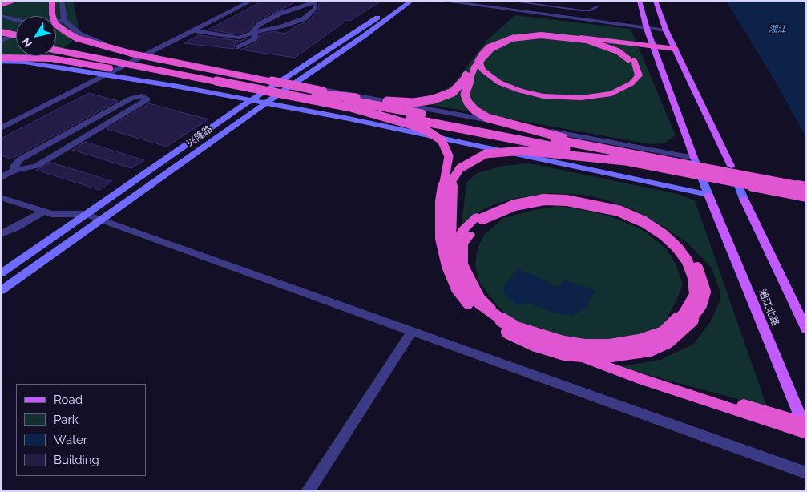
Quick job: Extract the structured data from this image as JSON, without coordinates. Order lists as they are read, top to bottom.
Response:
{
  "streets": {
    "main road": ["兴隆路", "湘江北路"]
  },
  "water": ["湘江"],
  "legend": [
    "Road",
    "Park",
    "Water",
    "Building"
  ],
  "north": "bottom left"
}
